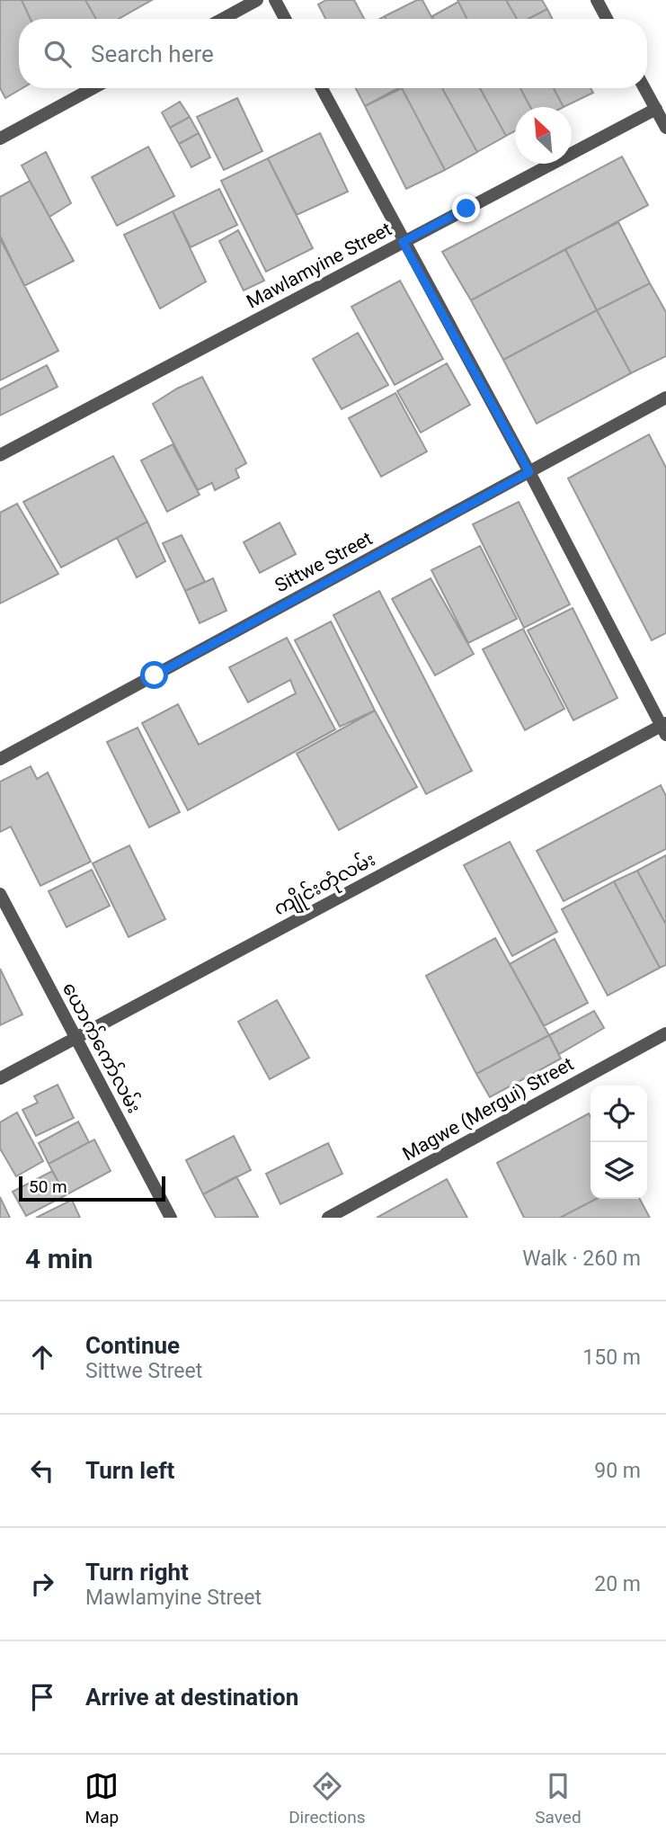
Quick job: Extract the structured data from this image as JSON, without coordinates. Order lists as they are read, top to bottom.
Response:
{
  "streets": {
    "street": [
      "Mawlamyine Street",
      "Sittwe Street",
      "ကျိုင်းတုံလမ်း",
      "ယောက်ကော်လမ်း",
      "Magwe (Mergui) Street"
    ]
  },
  "crossings": [
    ["ကျိုင်းတုံလမ်း", "ယောက်ကော်လမ်း"]
  ],
  "scale_bar": "50 m",
  "north": "top left",
  "page": {
    "search": "Search here",
    "scale": "50 m",
    "heading": ["4 min", "Walk · 260 m"],
    "list": [
      ["Continue", "Sittwe Street", "150 m"],
      ["Turn left", "90 m"],
      ["Turn right", "Mawlamyine Street", "20 m"],
      "Arrive at destination"
    ],
    "nav": ["Map", "Directions", "Saved"]
  }
}
